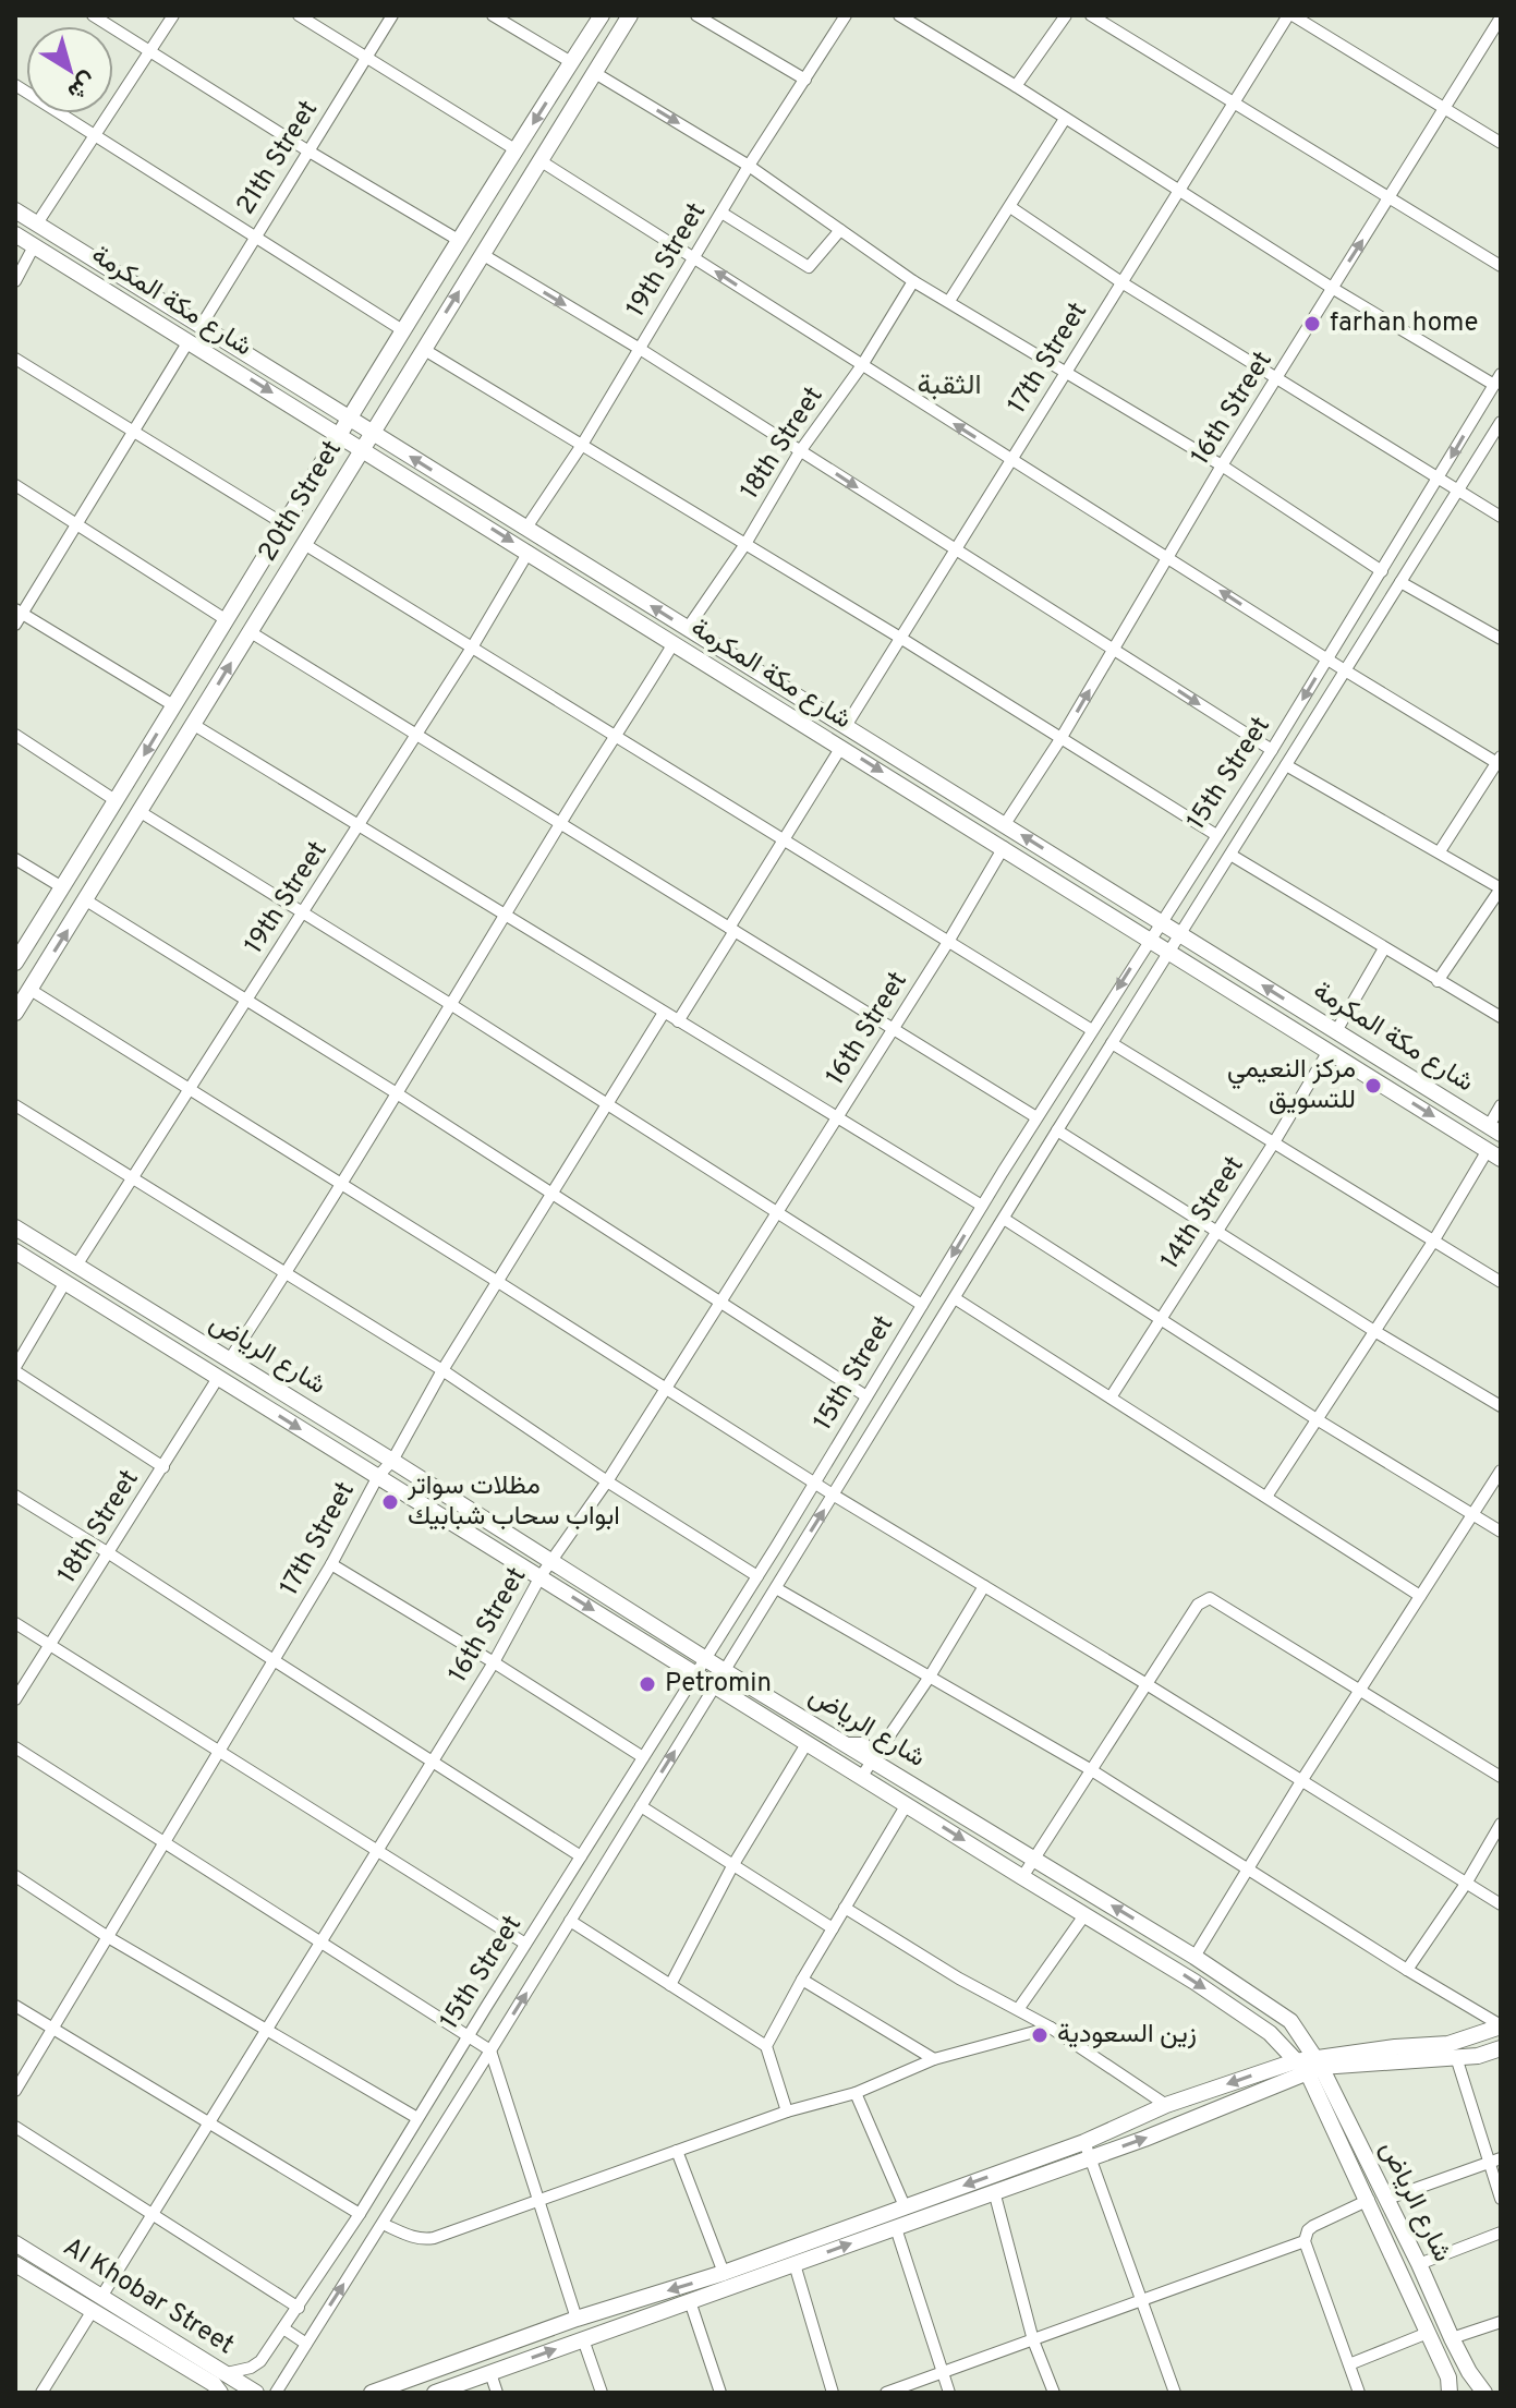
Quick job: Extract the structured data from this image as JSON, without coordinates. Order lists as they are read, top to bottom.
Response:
{
  "streets": {
    "main road": [
      "شارع مكة المكرمة",
      "20th Street",
      "شارع الرياض",
      "Al Khobar Street"
    ],
    "street": [
      "21th Street",
      "19th Street",
      "17th Street",
      "16th Street",
      "18th Street",
      "15th Street",
      "14th Street"
    ]
  },
  "crossings": [
    ["21th Street", "شارع مكة المكرمة"],
    ["19th Street", "شارع مكة المكرمة"],
    ["19th Street", "شارع الرياض"],
    ["شارع مكة المكرمة", "17th Street"],
    ["شارع مكة المكرمة", "16th Street"],
    ["شارع مكة المكرمة", "18th Street"],
    ["شارع مكة المكرمة", "20th Street"],
    ["شارع مكة المكرمة", "15th Street"],
    ["شارع مكة المكرمة", "14th Street"],
    ["17th Street", "شارع الرياض"],
    ["16th Street", "شارع الرياض"],
    ["16th Street", "Al Khobar Street"],
    ["18th Street", "شارع الرياض"],
    ["15th Street", "شارع الرياض"],
    ["15th Street", "Al Khobar Street"]
  ],
  "districts": ["الثقبة"],
  "places": [
    "farhan home",
    "مركز النعيمي للتسويق",
    "مظلات سواتر ابواب سحاب شبابيك",
    "Petromin",
    "زين السعودية"
  ],
  "north": "bottom right"
}
